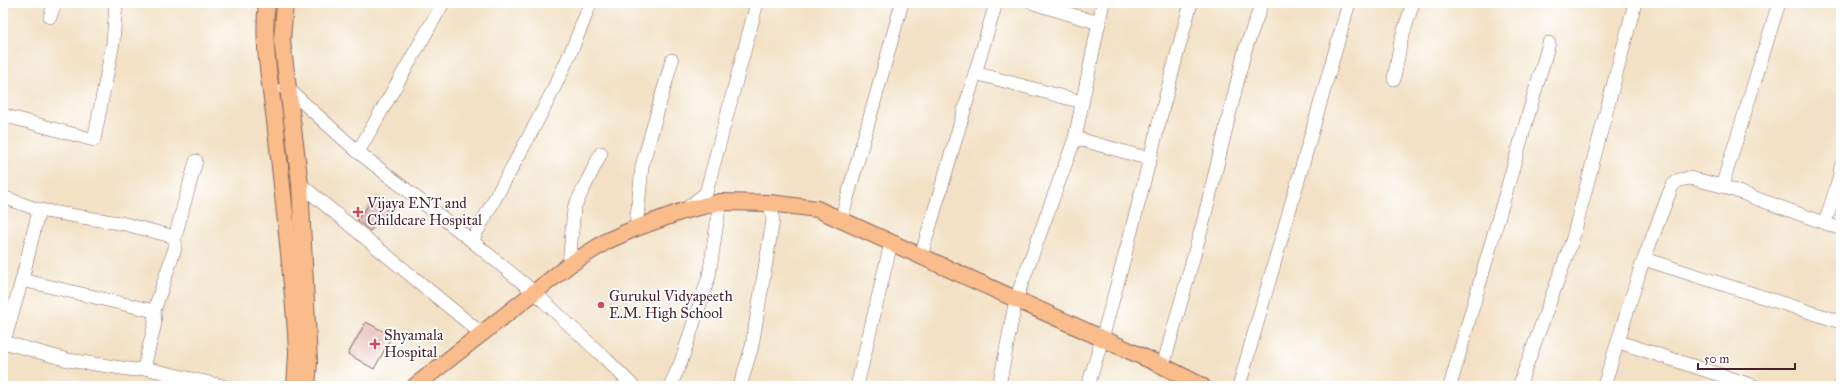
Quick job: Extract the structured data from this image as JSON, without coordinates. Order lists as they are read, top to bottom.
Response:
{
  "places": {
    "health": ["Vijaya ENT and Childcare Hospital", "Shyamala Hospital"],
    "other": ["Gurukul Vidyapeeth E.M. High School"]
  },
  "scale_bar": "50 m"
}
